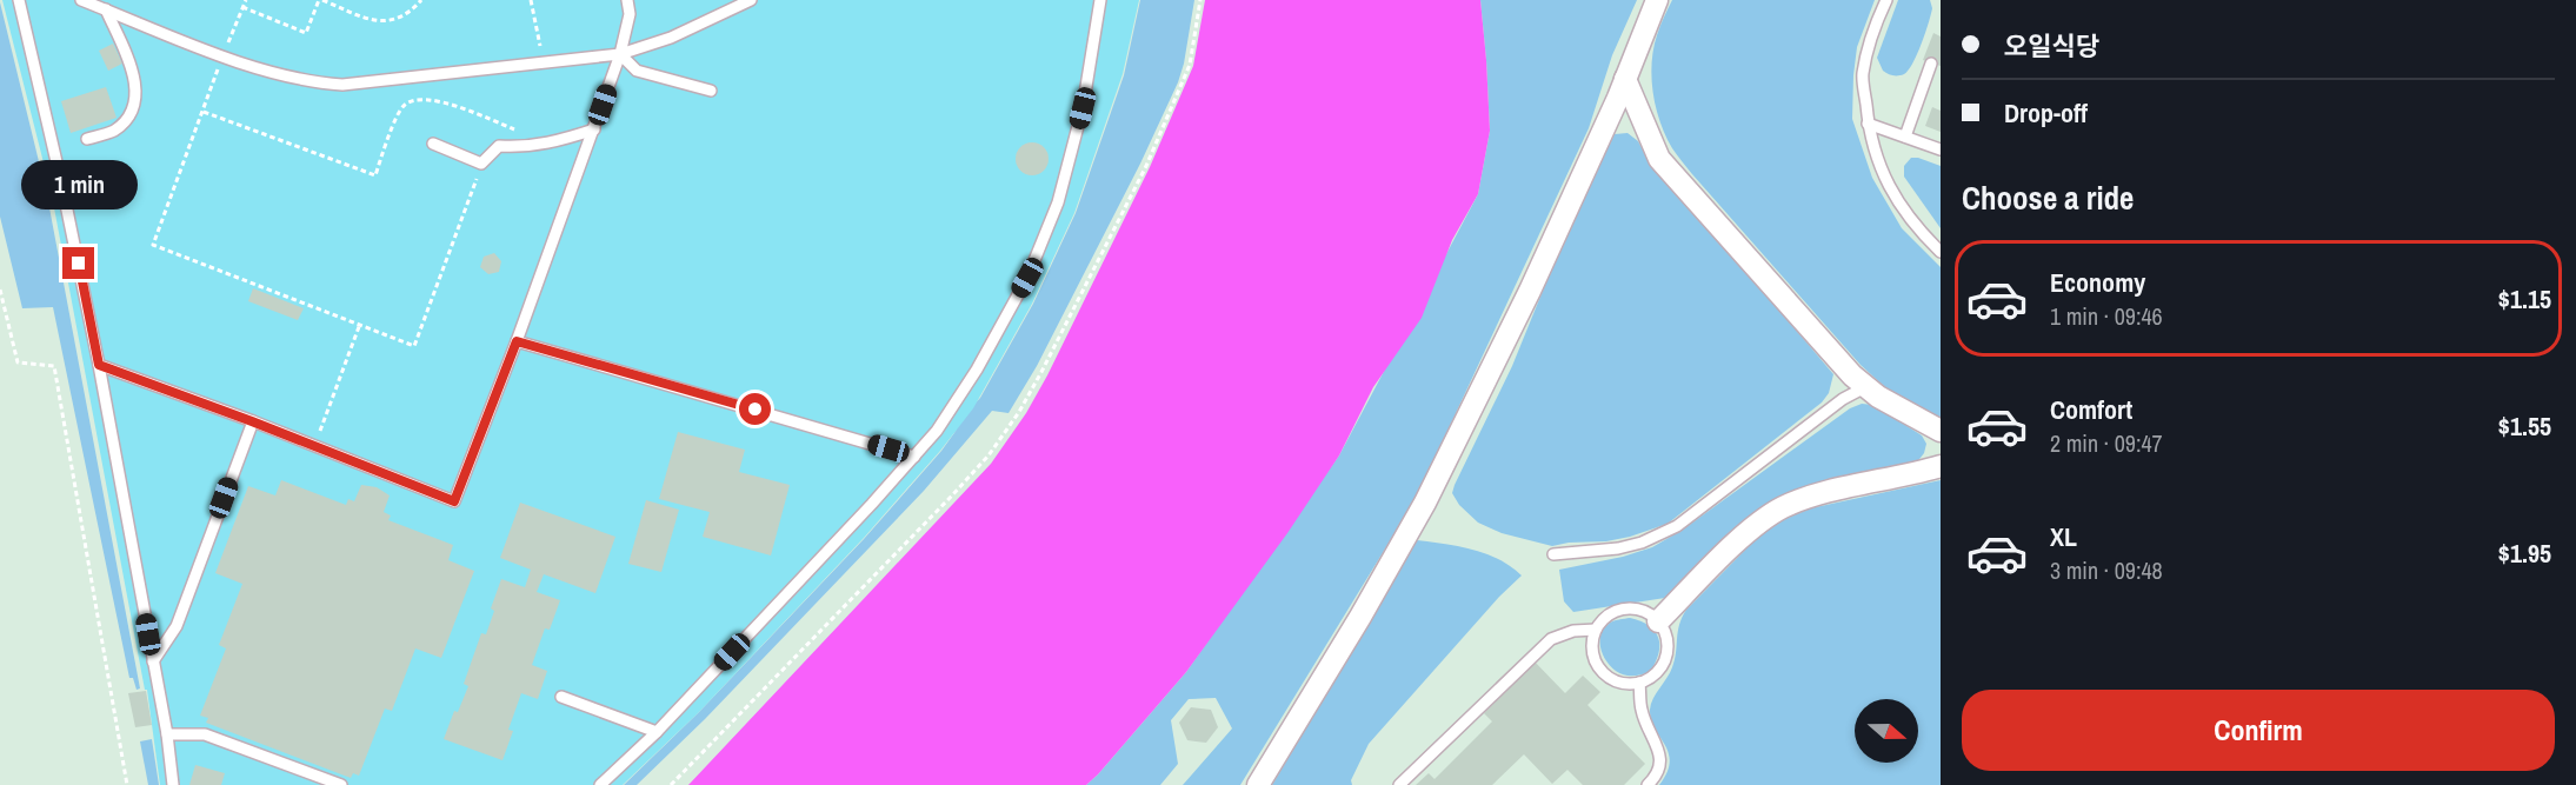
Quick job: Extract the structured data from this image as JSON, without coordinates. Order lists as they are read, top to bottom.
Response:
{
  "north": "right",
  "page": {
    "banner": ["오일식당", "Drop-off"],
    "heading": "Choose a ride",
    "bubble": "1 min",
    "list": [
      {
        "name": "Economy",
        "note": "1 min · 09:46",
        "value": "$1.15"
      },
      {
        "name": "Comfort",
        "note": "2 min · 09:47",
        "value": "$1.55"
      },
      {
        "name": "XL",
        "note": "3 min · 09:48",
        "value": "$1.95"
      }
    ],
    "buttons": "Confirm"
  }
}
